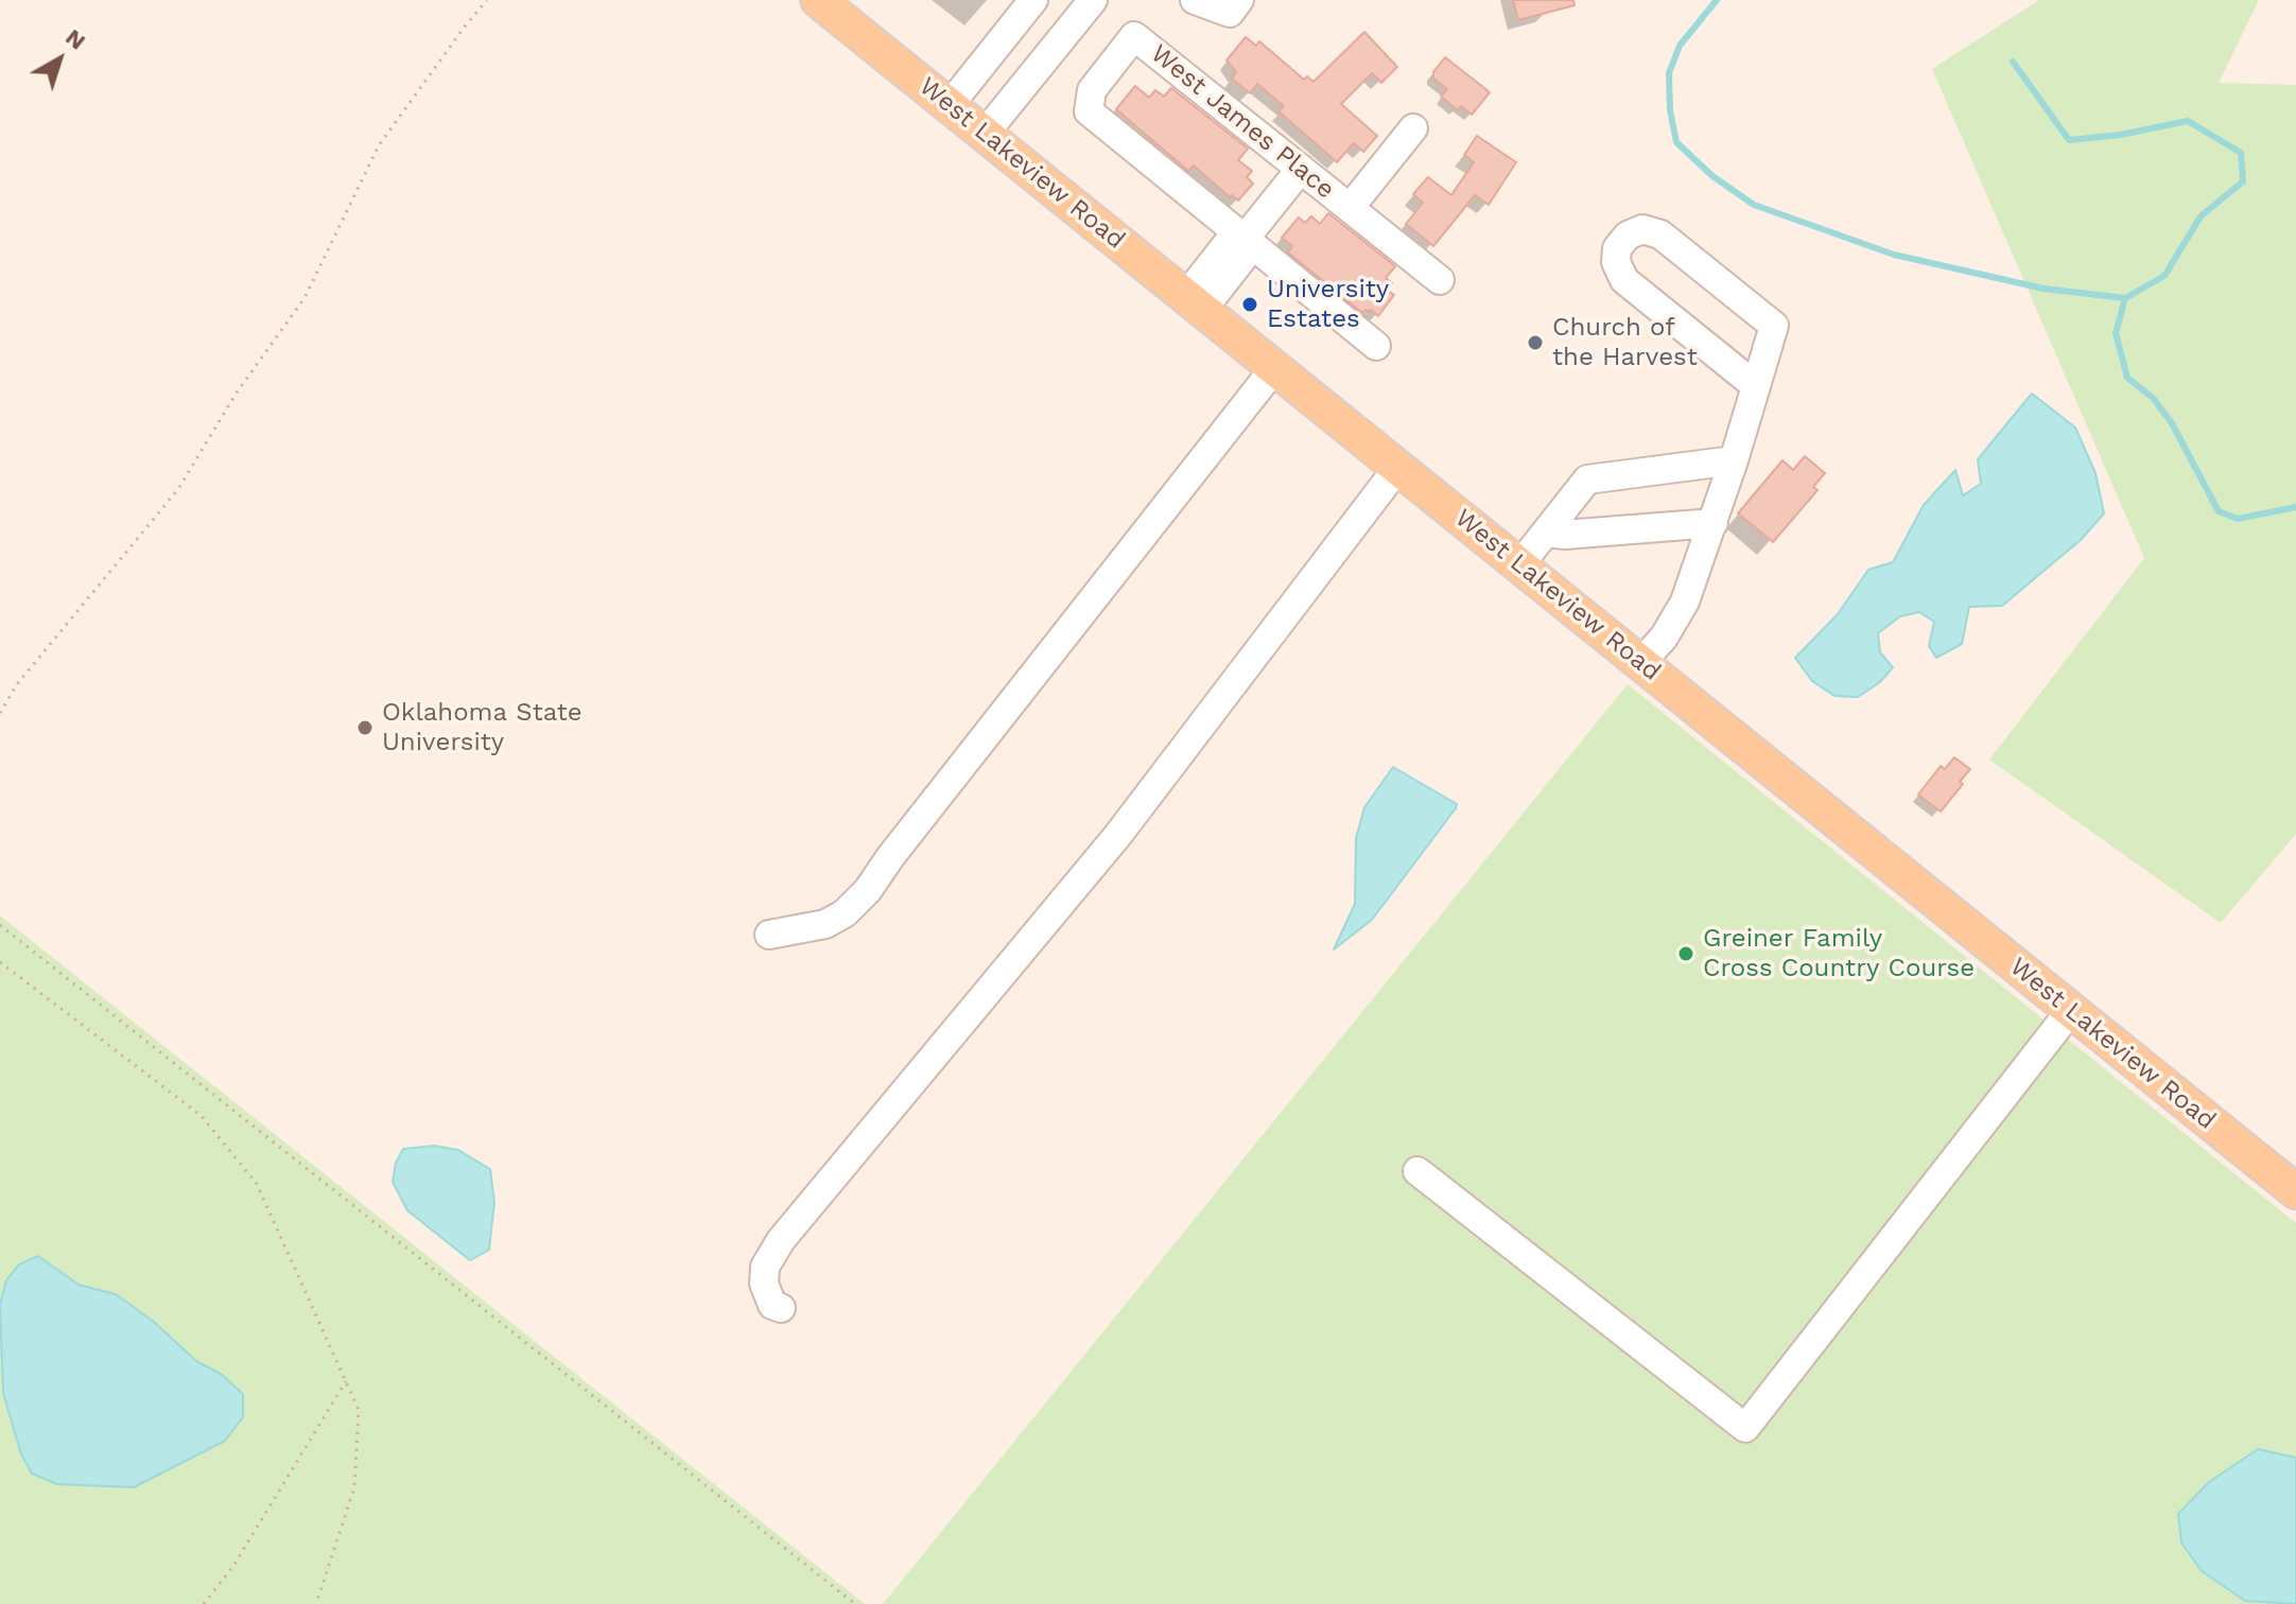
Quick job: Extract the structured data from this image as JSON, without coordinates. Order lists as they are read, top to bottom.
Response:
{
  "streets": {
    "main road": ["West Lakeview Road"],
    "street": ["West James Place"]
  },
  "places": [
    "University Estates",
    "Church of the Harvest",
    "Oklahoma State University",
    "Greiner Family Cross Country Course"
  ],
  "north": "top right"
}
